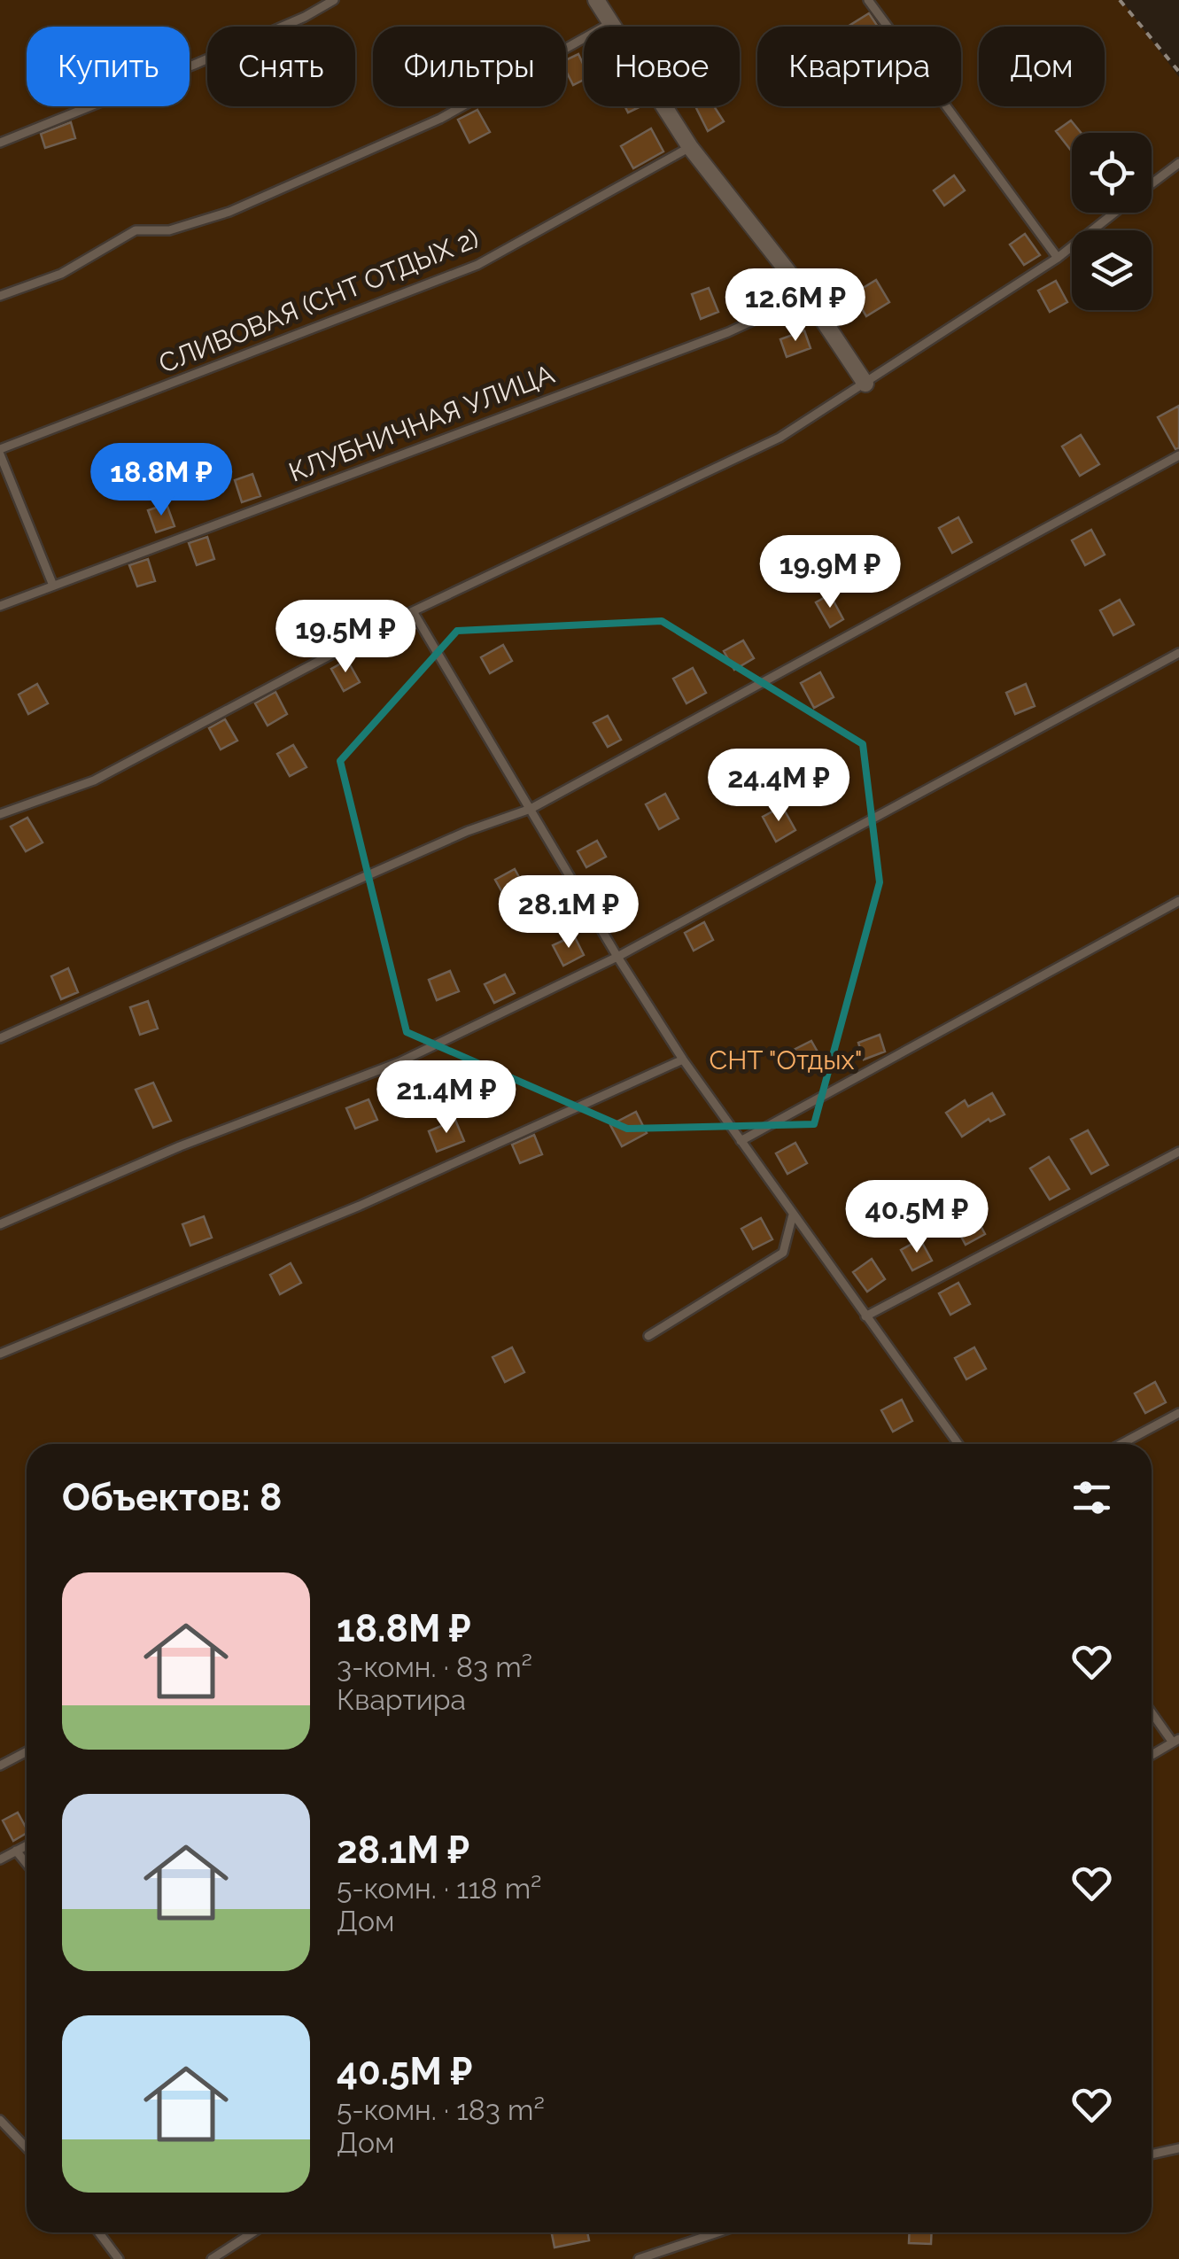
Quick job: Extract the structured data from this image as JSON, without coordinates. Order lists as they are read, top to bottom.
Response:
{
  "streets": {
    "lane": ["СЛИВОВАЯ (СНТ ОТДЫХ 2)", "КЛУБНИЧНАЯ УЛИЦА"]
  },
  "parks": ["СНТ \"Отдых\""],
  "page": {
    "chip": [
      "Купить",
      "Снять",
      "Фильтры",
      "Новое",
      "Квартира",
      "Дом"
    ],
    "price": [
      "12.6M ₽",
      "18.8M ₽",
      "19.9M ₽",
      "19.5M ₽",
      "24.4M ₽",
      "28.1M ₽",
      "21.4M ₽",
      "40.5M ₽"
    ],
    "heading": "Объектов: 8",
    "list": [
      {
        "name": "18.8M ₽",
        "note": "3-комн. · 83 m² · Квартира"
      },
      {
        "name": "28.1M ₽",
        "note": "5-комн. · 118 m² · Дом"
      },
      {
        "name": "40.5M ₽",
        "note": "5-комн. · 183 m² · Дом"
      }
    ]
  }
}
